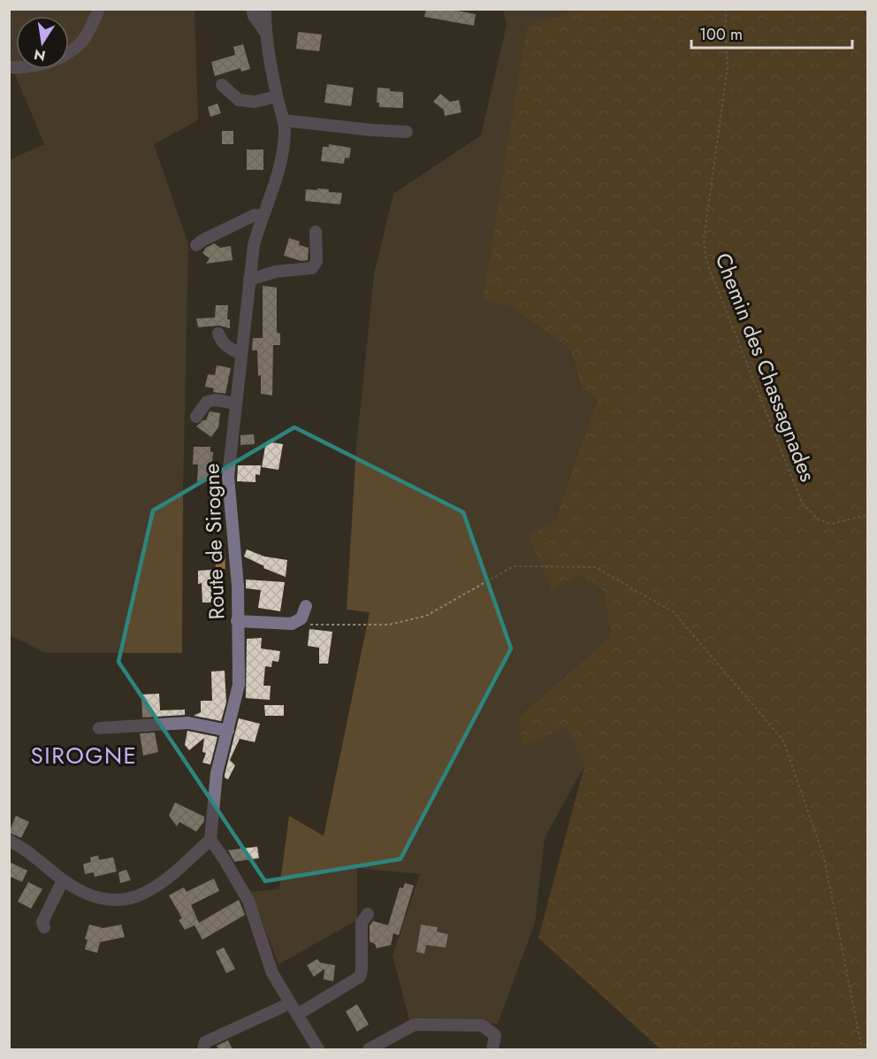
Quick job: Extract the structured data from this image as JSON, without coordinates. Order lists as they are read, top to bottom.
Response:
{
  "streets": {
    "street": ["Route de Sirogne"],
    "path": ["Chemin des Chassagnades"]
  },
  "districts": ["SIROGNE"],
  "scale_bar": "100 m",
  "north": "bottom"
}
